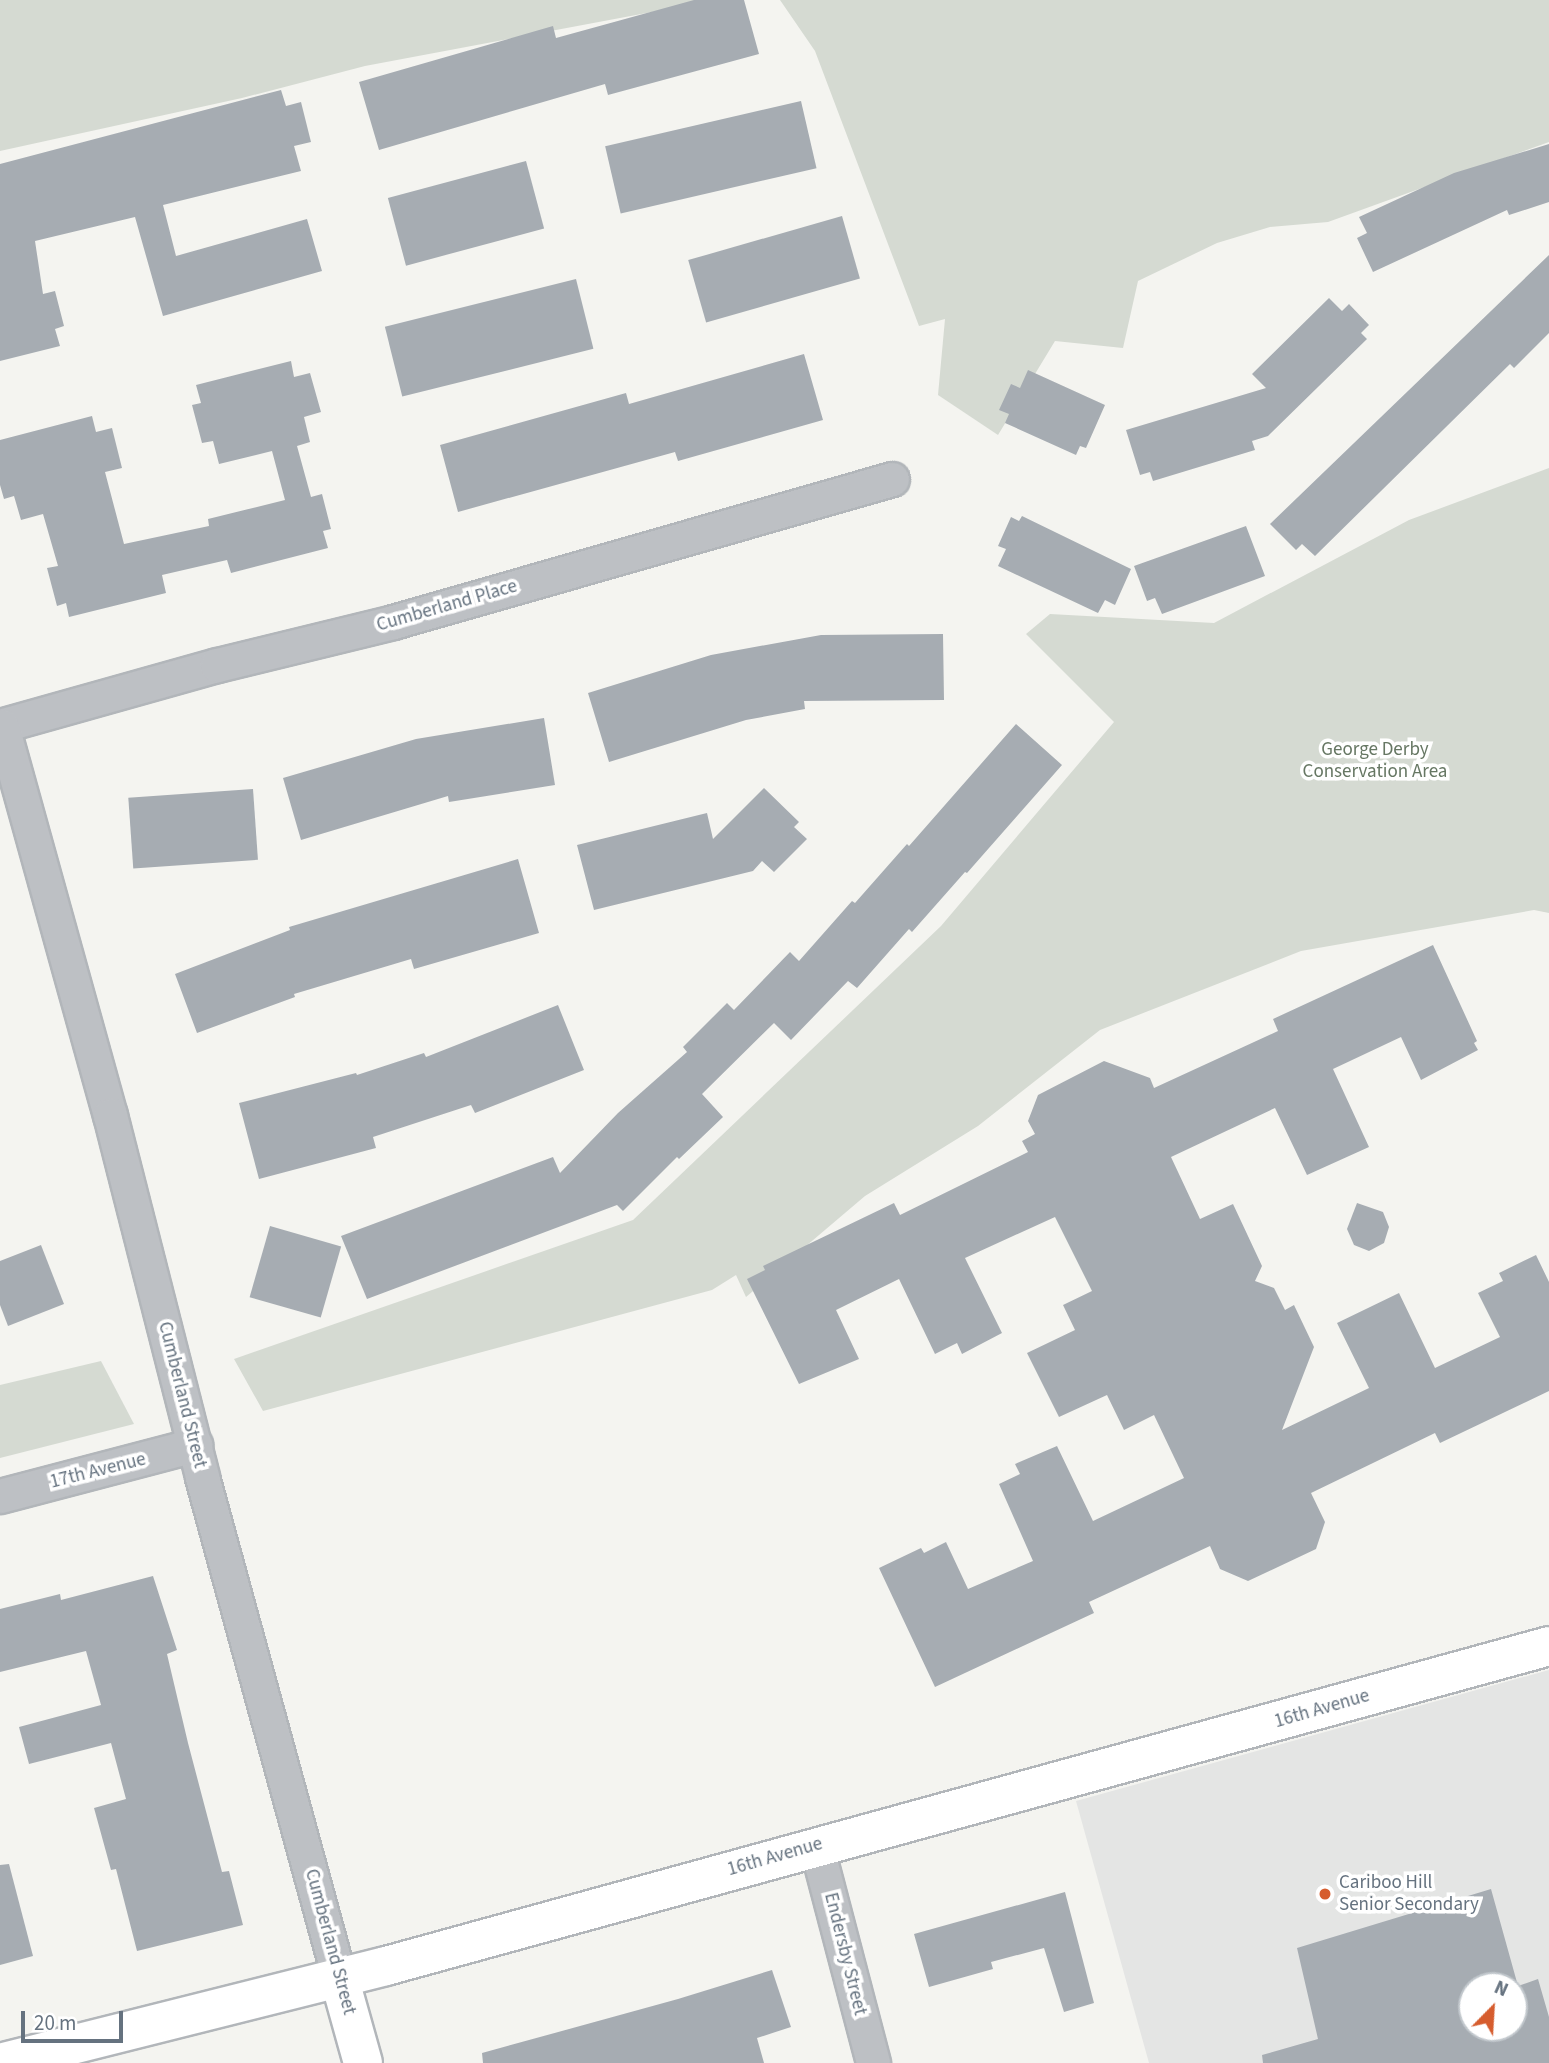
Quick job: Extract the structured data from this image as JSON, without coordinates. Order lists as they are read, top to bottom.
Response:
{
  "streets": {
    "street": [
      "Cumberland Place",
      "Cumberland Street",
      "17th Avenue",
      "16th Avenue",
      "Endersby Street"
    ]
  },
  "crossings": [
    ["Cumberland Place", "Cumberland Street"],
    ["Cumberland Street", "17th Avenue"],
    ["Cumberland Street", "16th Avenue"],
    ["16th Avenue", "Endersby Street"]
  ],
  "parks": ["George Derby Conservation Area"],
  "places": ["Cariboo Hill Senior Secondary"],
  "scale_bar": "20 m",
  "north": "top right"
}
